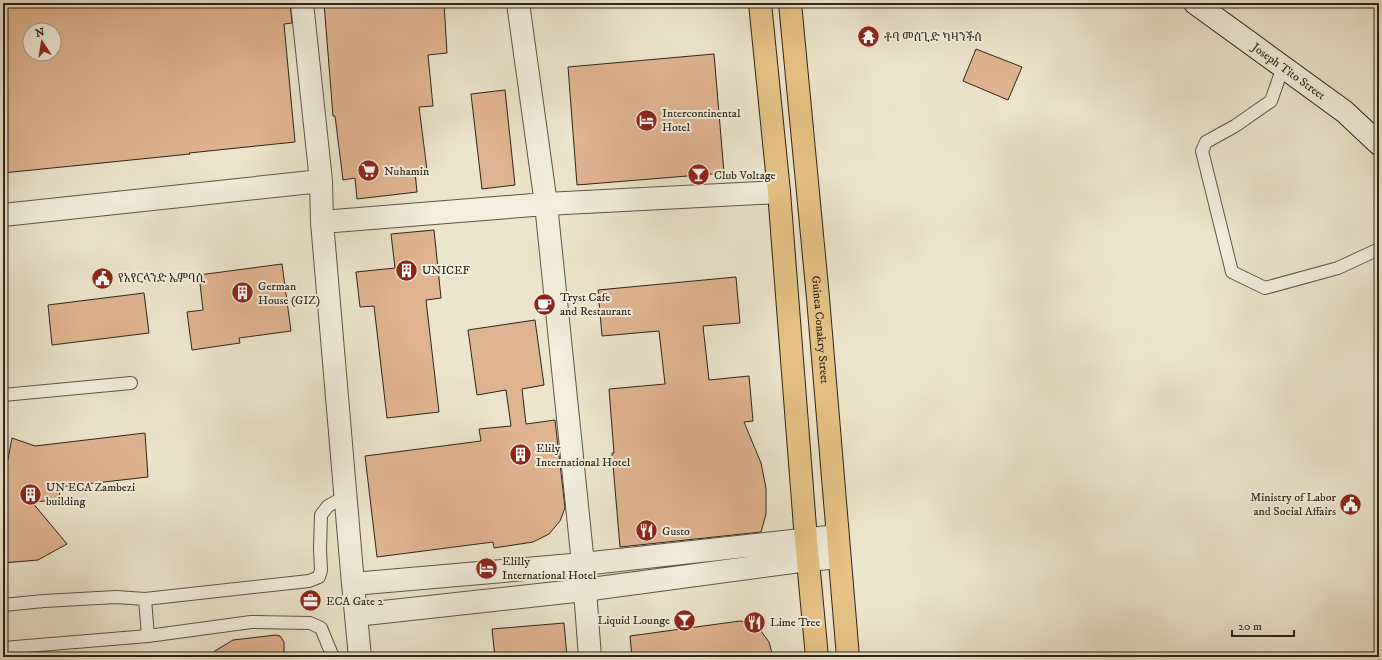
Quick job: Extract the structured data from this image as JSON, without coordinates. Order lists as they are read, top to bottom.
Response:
{
  "streets": {
    "main road": ["Guinea Conakry Street"],
    "street": ["Joseph Tito Street"]
  },
  "places": {
    "temple": ["ቶባ መስጊድ ካዛንችስ"],
    "hotel": ["Intercontinental Hotel", "Elilly International Hotel"],
    "supermarket": ["Nuhamin"],
    "bar": ["Club Voltage", "Liquid Lounge"],
    "building": [
      "UNICEF",
      "German House (GIZ)",
      "Elily International Hotel",
      "UN ECA Zambezi building"
    ],
    "public building": ["የአየርላንድ ኤምባሲ", "Ministry of Labor and Social Affairs"],
    "cafe": ["Tryst Cafe and Restaurant"],
    "restaurant": ["Gusto", "Lime Tree"],
    "office": ["ECA Gate 2"]
  },
  "scale_bar": "20 m",
  "north": "top"
}
